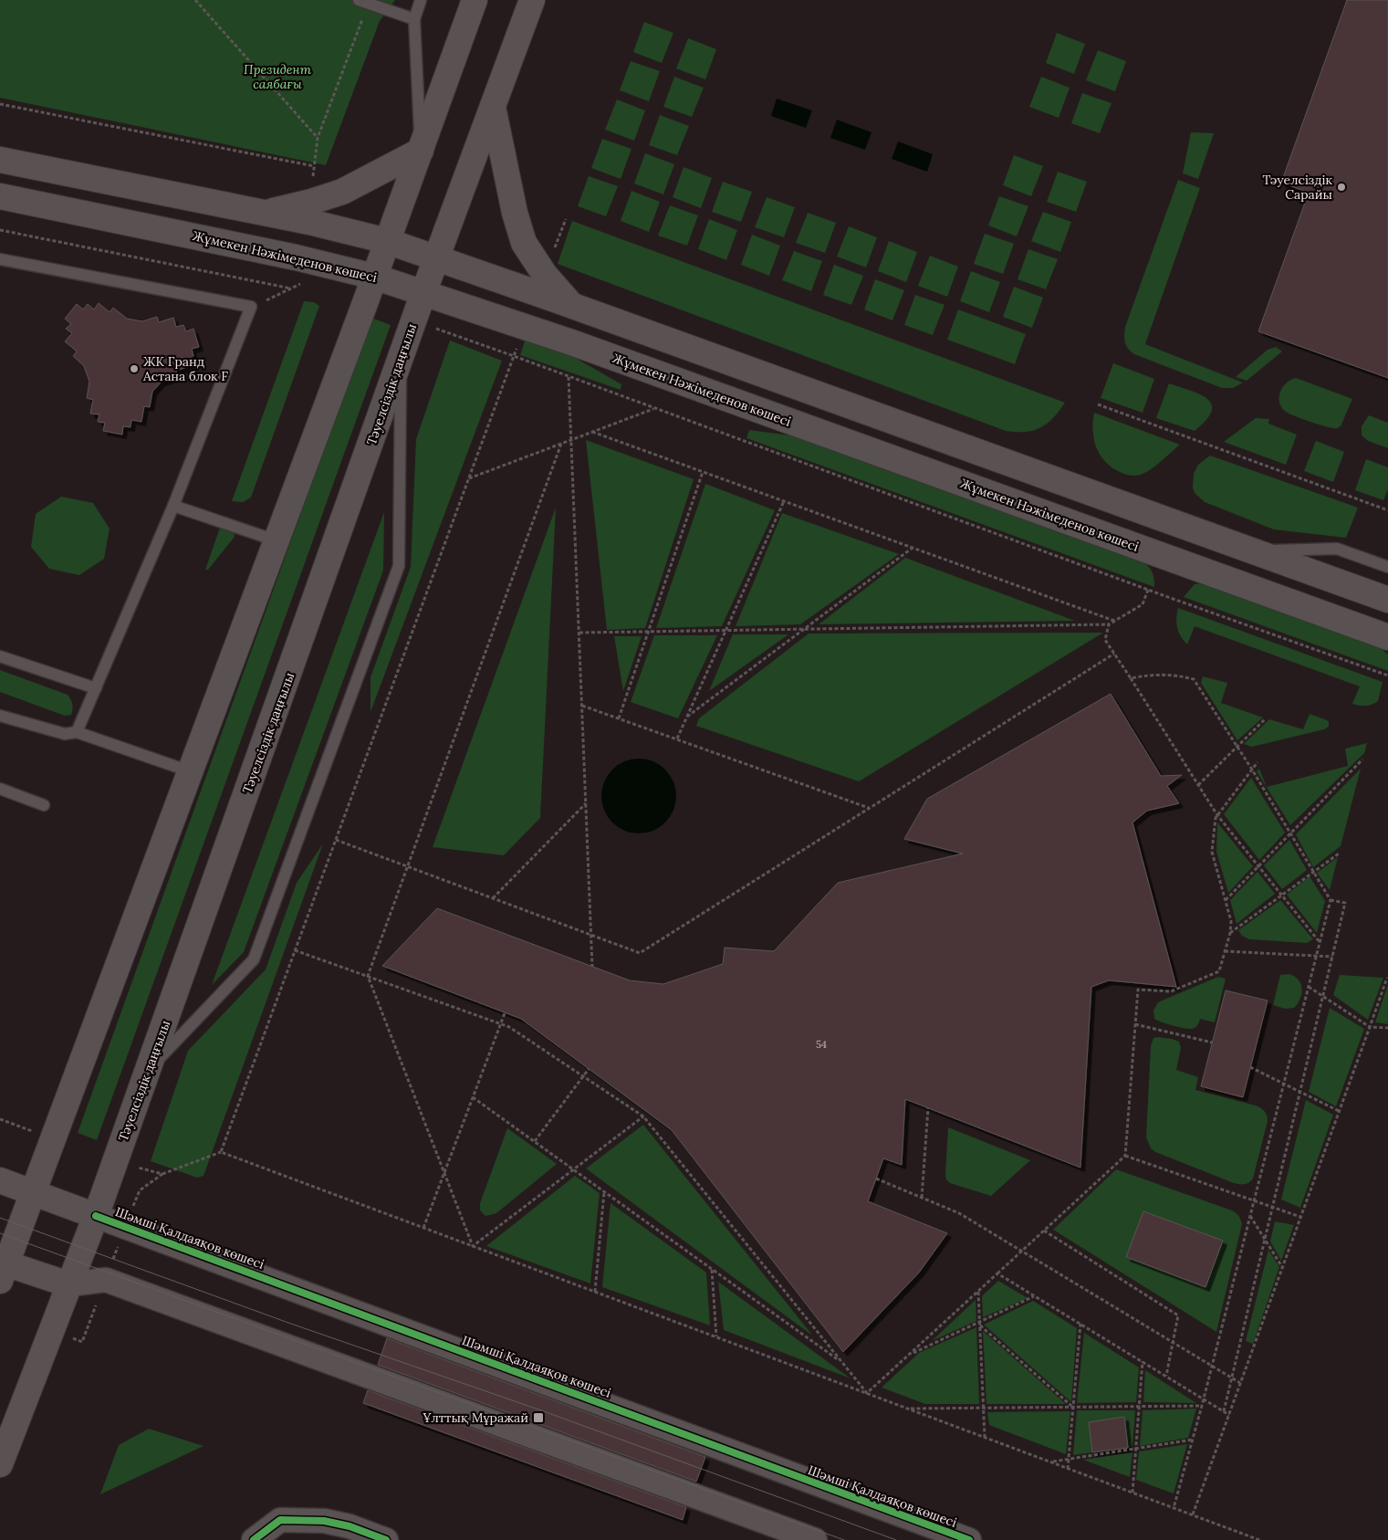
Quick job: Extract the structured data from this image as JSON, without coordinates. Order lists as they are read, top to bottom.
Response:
{
  "streets": {
    "main road": ["Жұмекен Нәжімеденов көшесі", "Тәуелсіздік даңғылы", "Шәмші Қалдаяқов көшесі"]
  },
  "crossings": [
    ["Жұмекен Нәжімеденов көшесі", "Тәуелсіздік даңғылы"],
    ["Тәуелсіздік даңғылы", "Шәмші Қалдаяқов көшесі"]
  ],
  "parks": ["Президент саябағы"],
  "places": {
    "other": ["Тәуелсіздік Сарайы", "ЖК Гранд Астана блок F"],
    "transit": ["Ұлттық Мұражай"]
  },
  "house_numbers": ["54"]
}
